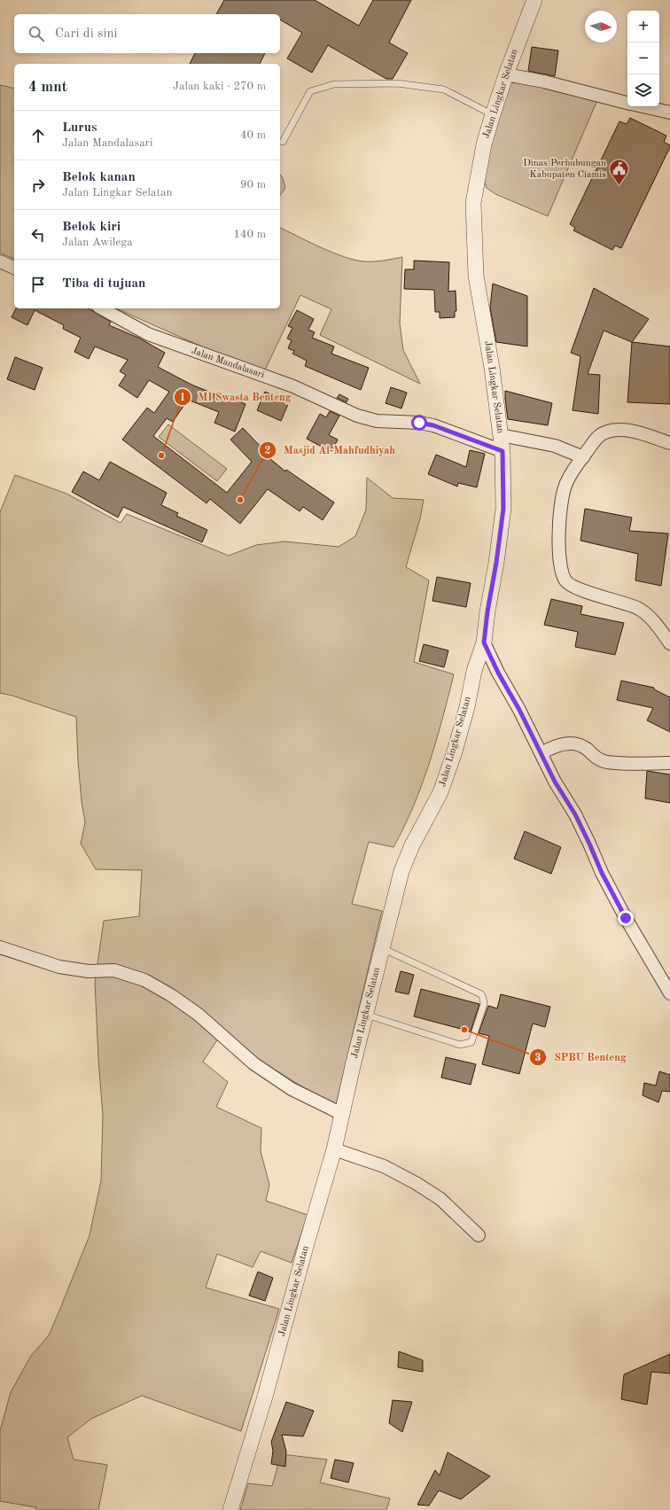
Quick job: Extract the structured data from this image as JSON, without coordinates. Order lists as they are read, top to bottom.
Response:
{
  "streets": {
    "street": ["Jalan Lingkar Selatan", "Jalan Mandalasari"]
  },
  "crossings": [
    ["Jalan Lingkar Selatan", "Jalan Mandalasari"]
  ],
  "places": {
    "public building": ["Dinas Perhubungan Kabupaten Ciamis"],
    "other": ["MI Swasta Benteng", "Masjid Al-Mahfudhiyah", "SPBU Benteng"]
  },
  "north": "right",
  "page": {
    "map_buttons": ["+", "−"],
    "search": "Cari di sini",
    "heading": ["4 mnt", "Jalan kaki · 270 m"],
    "list": [
      ["Lurus", "Jalan Mandalasari", "40 m"],
      ["Belok kanan", "Jalan Lingkar Selatan", "90 m"],
      ["Belok kiri", "Jalan Awilega", "140 m"],
      "Tiba di tujuan"
    ]
  }
}
